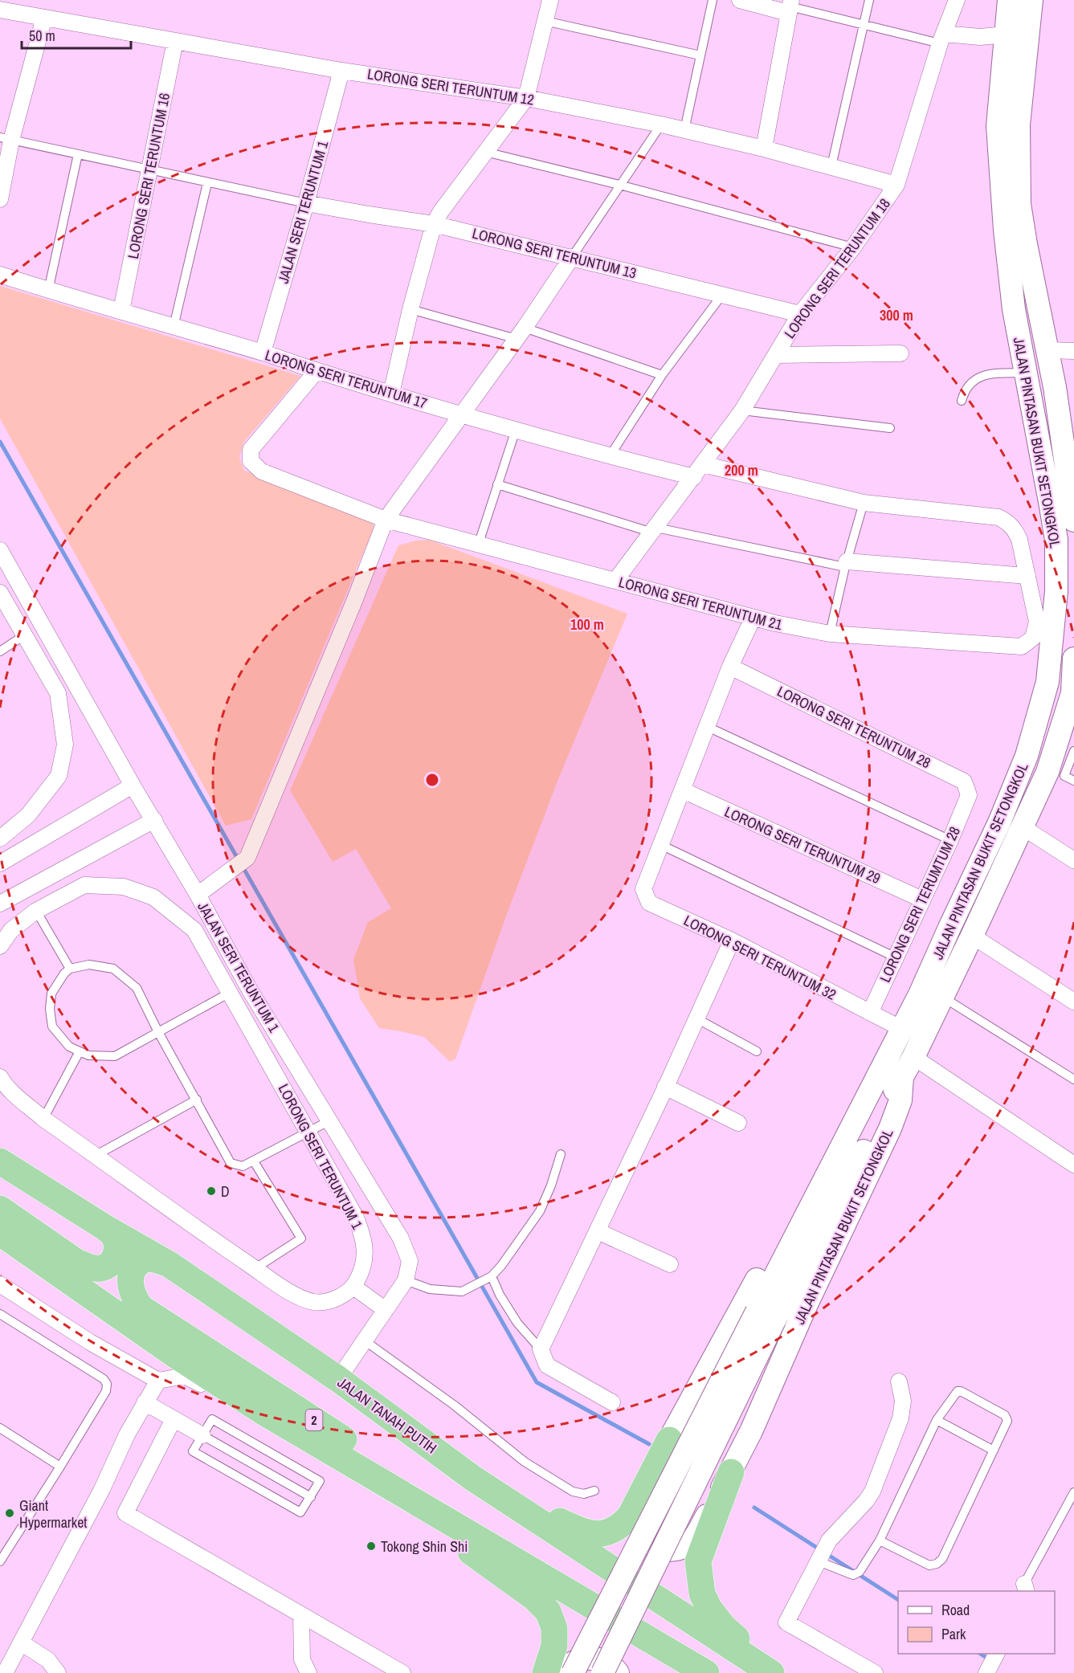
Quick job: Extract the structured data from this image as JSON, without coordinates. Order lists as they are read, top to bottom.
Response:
{
  "streets": {
    "highway": ["JALAN TANAH PUTIH", "2"],
    "main road": ["JALAN PINTASAN BUKIT SETONGKOL"],
    "street": [
      "LORONG SERI TERUNTUM 12",
      "LORONG SERI TERUNTUM 16",
      "JALAN SERI TERUNTUM 1",
      "LORONG SERI TERUNTUM 13",
      "LORONG SERI TERUNTUM 18",
      "LORONG SERI TERUNTUM 17",
      "LORONG SERI TERUNTUM 21",
      "LORONG SERI TERUNTUM 28",
      "LORONG SERI TERUNTUM 29",
      "LORONG SERI TERUMTUM 28",
      "LORONG SERI TERUNTUM 32",
      "LORONG SERI TERUNTUM 1"
    ]
  },
  "crossings": [
    ["LORONG SERI TERUNTUM 12", "LORONG SERI TERUNTUM 16"],
    ["LORONG SERI TERUNTUM 12", "JALAN SERI TERUNTUM 1"],
    ["LORONG SERI TERUNTUM 12", "LORONG SERI TERUNTUM 18"],
    ["LORONG SERI TERUNTUM 16", "LORONG SERI TERUNTUM 17"],
    ["JALAN SERI TERUNTUM 1", "LORONG SERI TERUNTUM 13"],
    ["JALAN SERI TERUNTUM 1", "LORONG SERI TERUNTUM 17"],
    ["JALAN SERI TERUNTUM 1", "JALAN TANAH PUTIH"],
    ["LORONG SERI TERUNTUM 13", "LORONG SERI TERUNTUM 18"],
    ["LORONG SERI TERUNTUM 18", "LORONG SERI TERUNTUM 17"],
    ["LORONG SERI TERUNTUM 18", "LORONG SERI TERUNTUM 21"],
    ["LORONG SERI TERUNTUM 17", "LORONG SERI TERUNTUM 21"],
    ["LORONG SERI TERUNTUM 28", "LORONG SERI TERUMTUM 28"],
    ["LORONG SERI TERUNTUM 29", "LORONG SERI TERUMTUM 28"],
    ["LORONG SERI TERUMTUM 28", "LORONG SERI TERUNTUM 32"],
    ["JALAN TANAH PUTIH", "2"]
  ],
  "places": ["D", "Giant Hypermarket", "Tokong Shin Shi"],
  "legend": ["Road", "Park"],
  "scale_bar": "50 m",
  "rings": ["300 m", "200 m", "100 m"]
}
